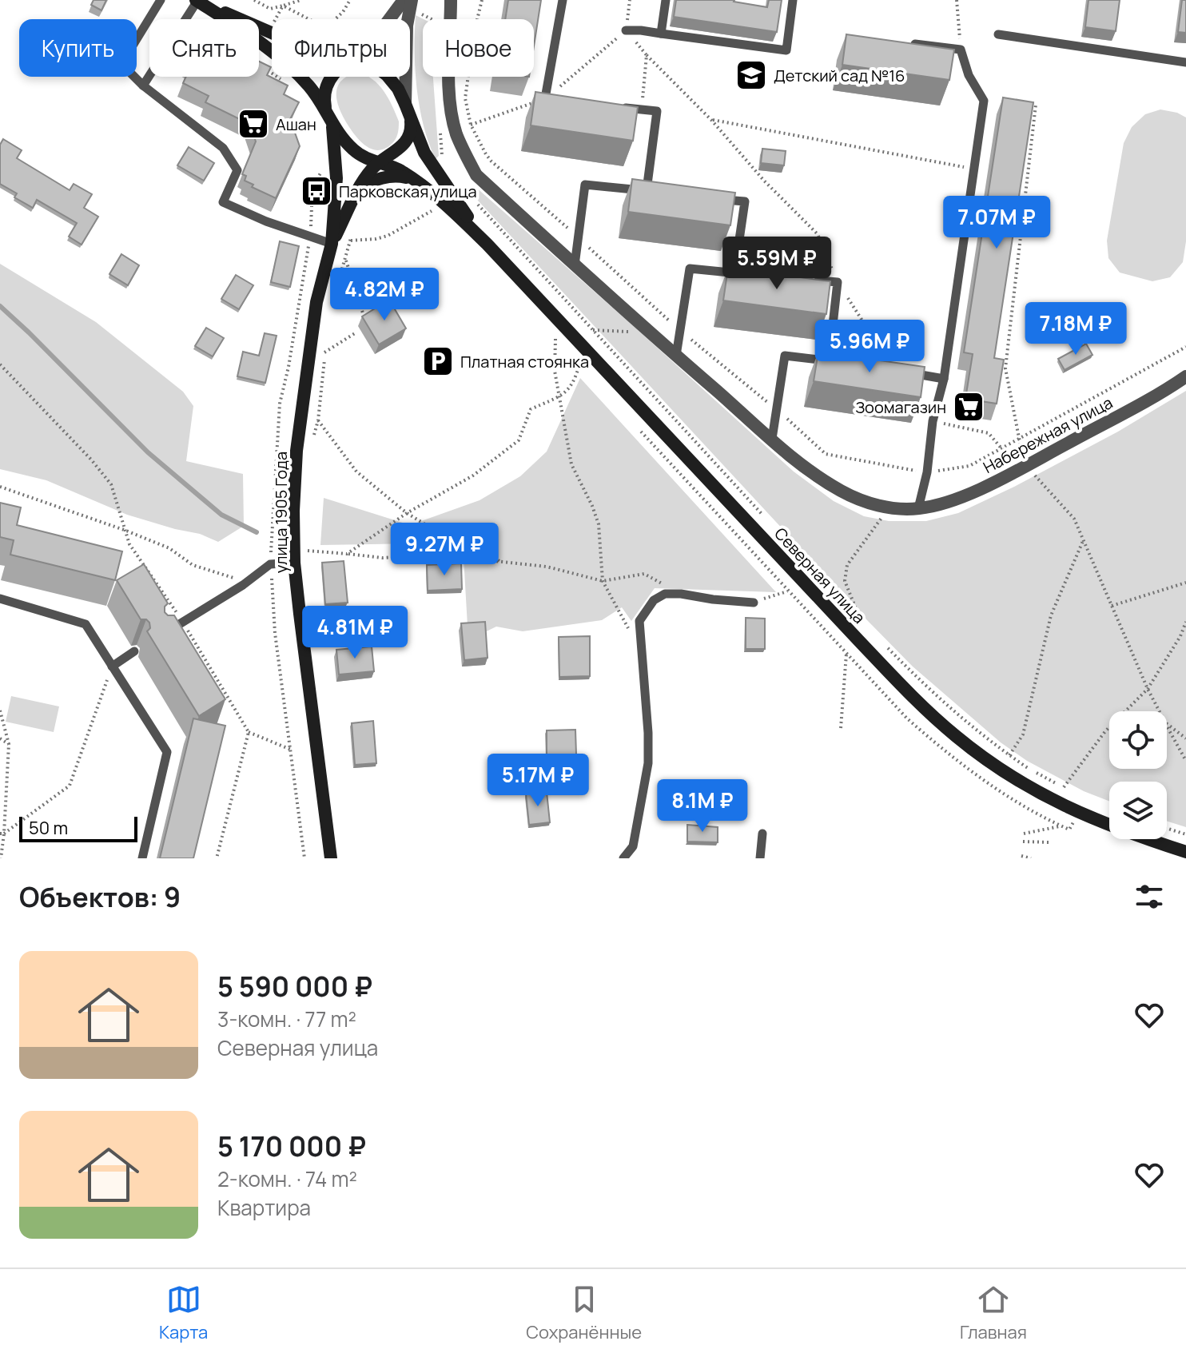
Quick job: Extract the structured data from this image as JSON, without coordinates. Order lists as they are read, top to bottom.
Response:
{
  "streets": {
    "main road": ["улица 1905 Года", "Северная улица"],
    "street": ["Набережная улица"]
  },
  "crossings": [
    ["улица 1905 Года", "Северная улица"]
  ],
  "places": {
    "school or university": ["Детский сад №16"],
    "supermarket": ["Ашан", "Зоомагазин"],
    "bus stop": ["Парковская улица"],
    "parking": ["Платная стоянка"]
  },
  "scale_bar": "50 m",
  "page": {
    "chip": [
      "Купить",
      "Снять",
      "Фильтры",
      "Новое"
    ],
    "price": [
      "7.07M ₽",
      "5.59M ₽",
      "4.82M ₽",
      "7.18M ₽",
      "5.96M ₽",
      "9.27M ₽",
      "4.81M ₽",
      "5.17M ₽",
      "8.1M ₽"
    ],
    "scale": "50 m",
    "heading": "Объектов: 9",
    "list": [
      {
        "name": "5 590 000 ₽",
        "note": "3-комн. · 77 m² · Северная улица"
      },
      {
        "name": "5 170 000 ₽",
        "note": "2-комн. · 74 m² · Квартира"
      }
    ],
    "tabs": ["Карта", "Сохранённые", "Главная"]
  }
}
